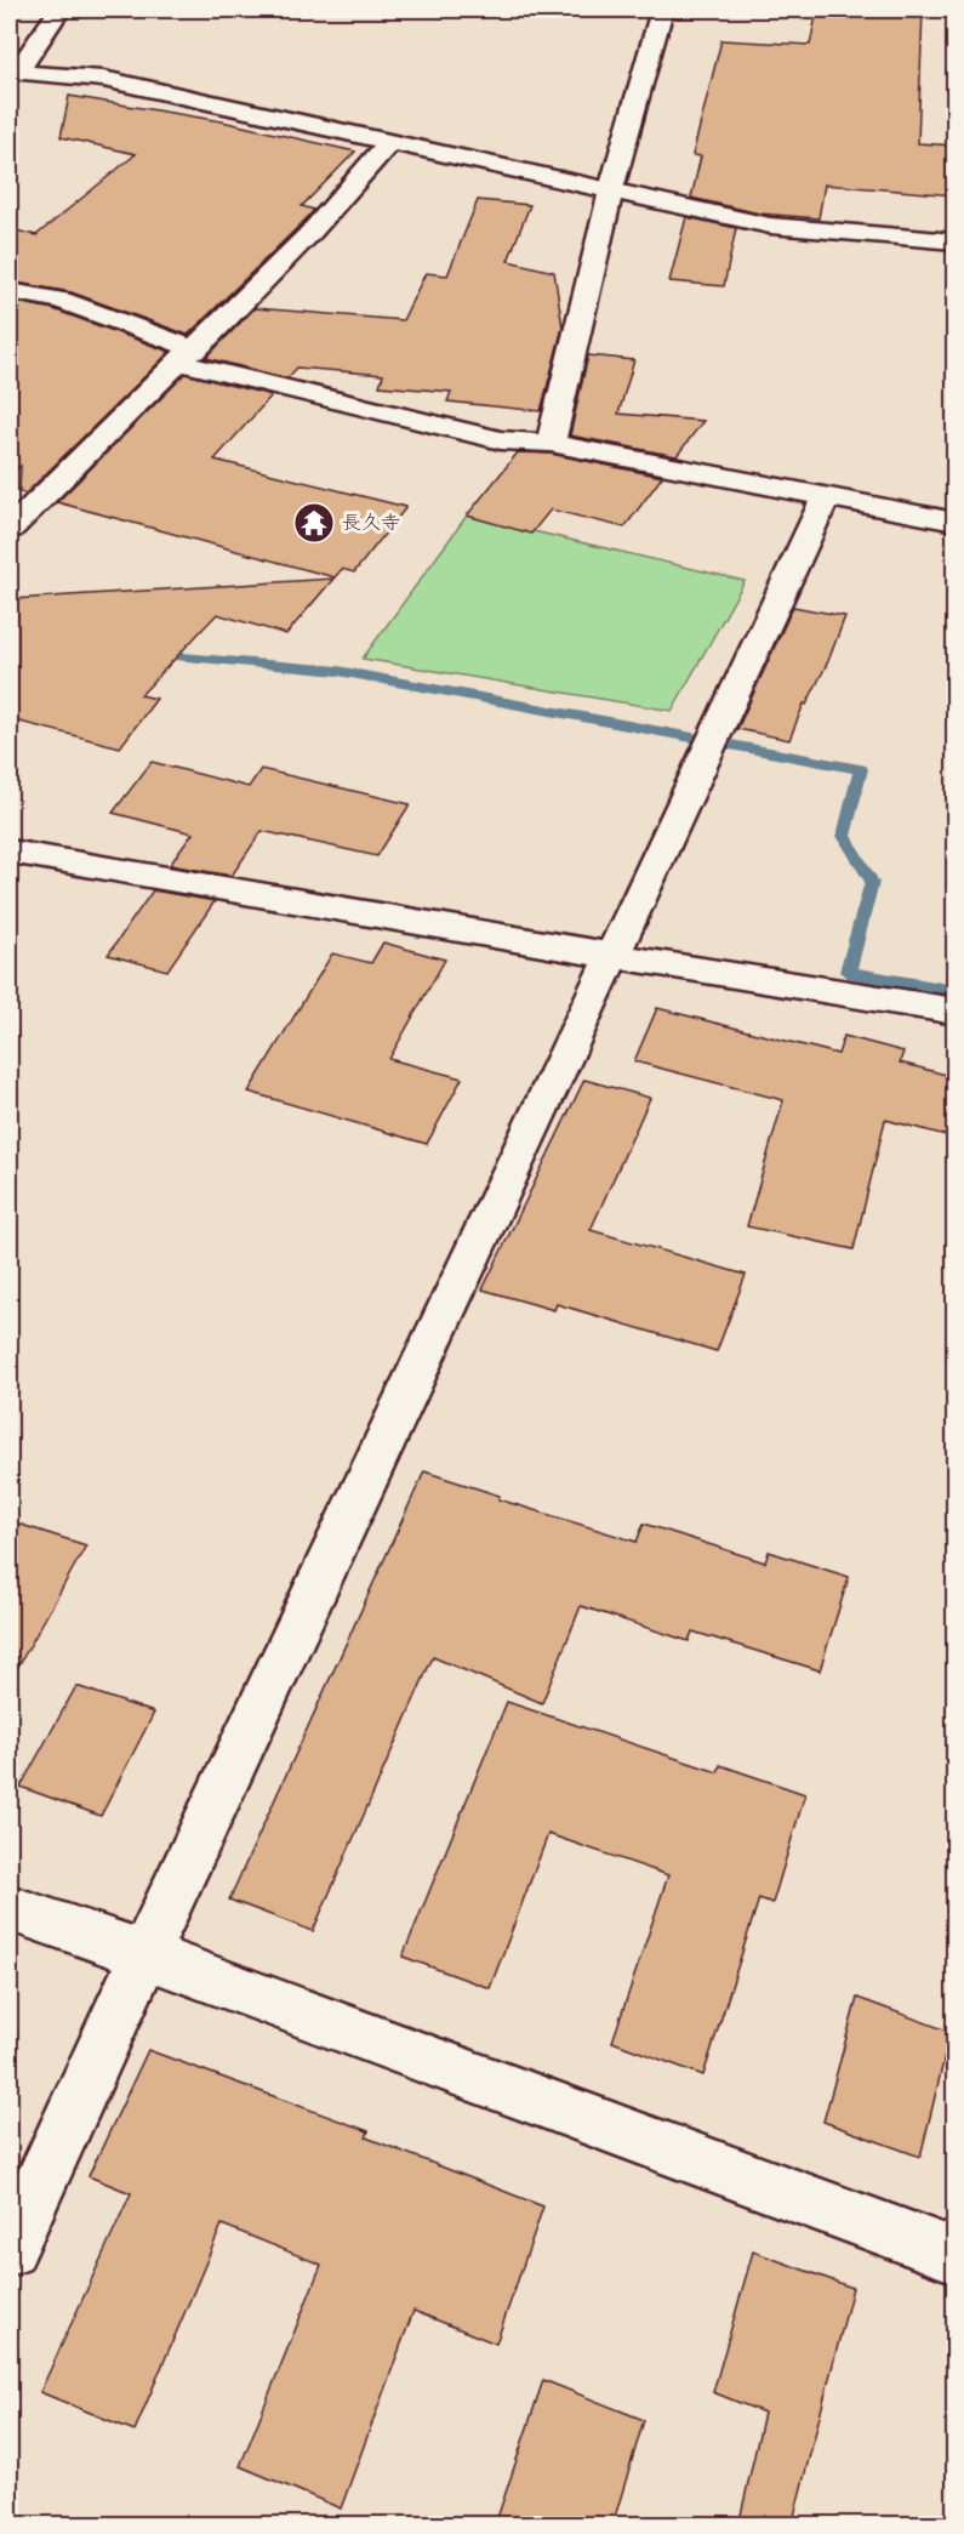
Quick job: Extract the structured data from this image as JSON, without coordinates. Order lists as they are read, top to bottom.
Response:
{
  "places": {
    "temple": ["長久寺"]
  }
}
